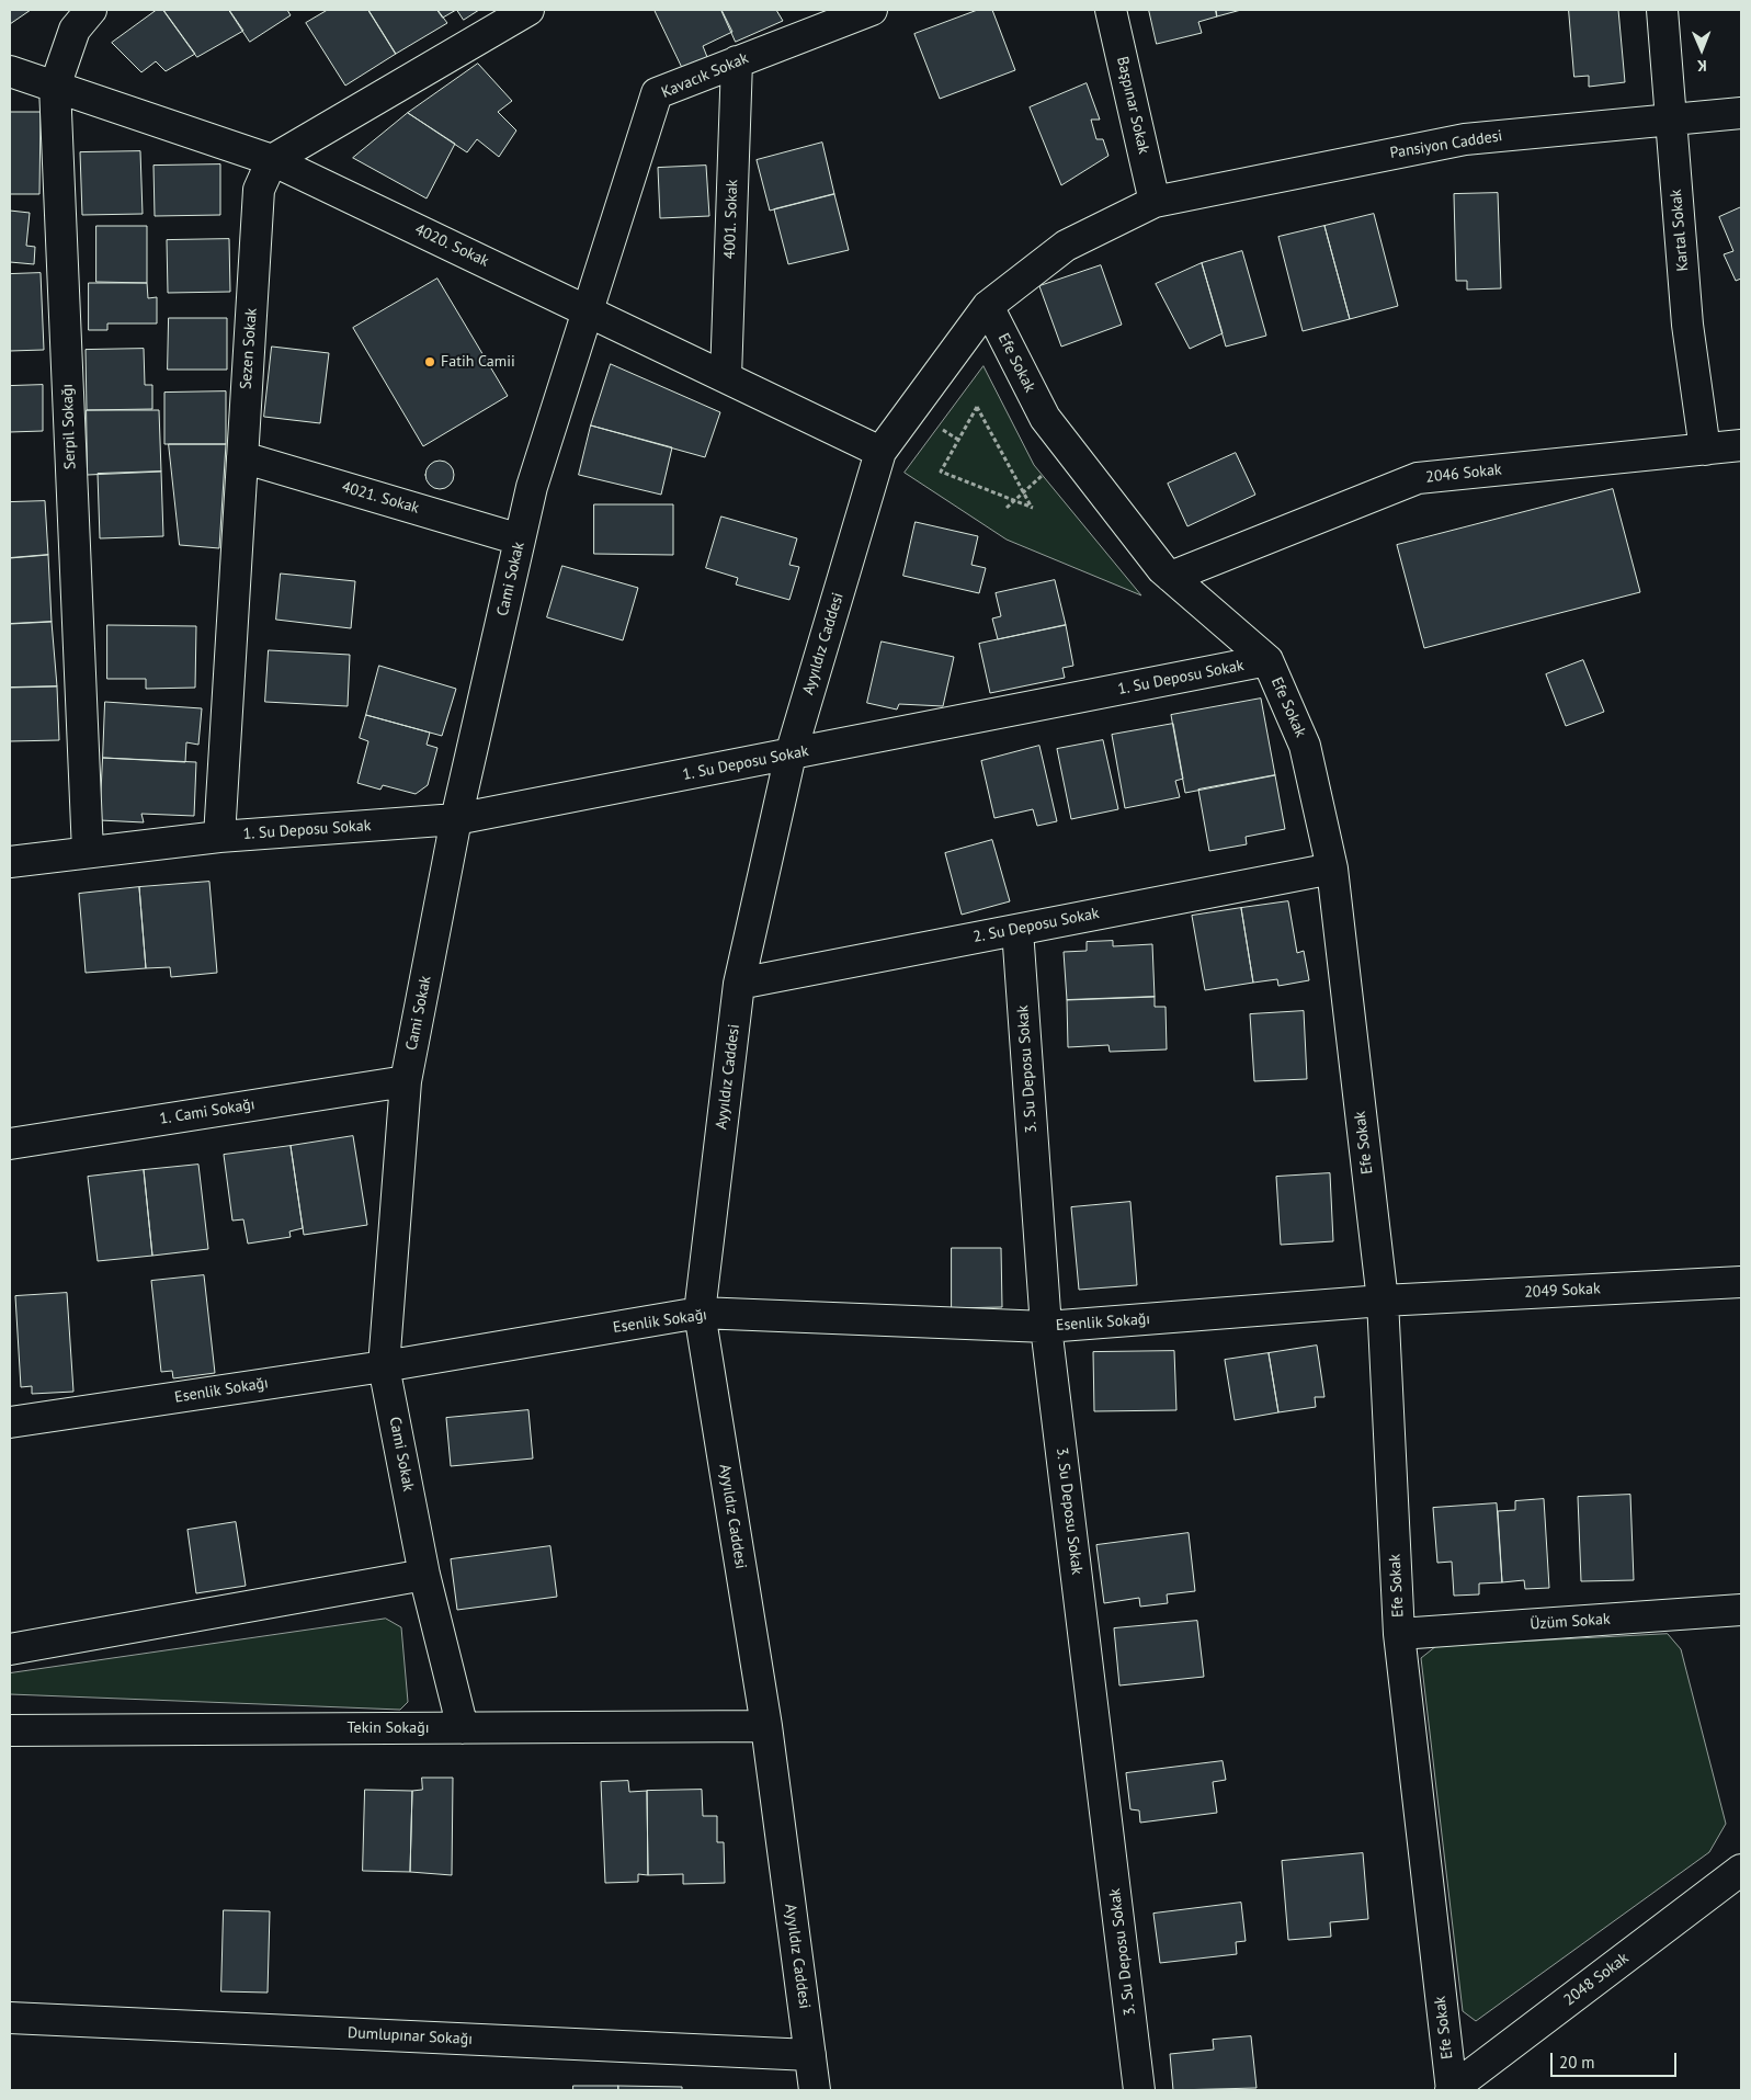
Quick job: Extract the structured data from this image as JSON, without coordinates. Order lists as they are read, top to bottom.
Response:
{
  "streets": {
    "street": [
      "Kavacık Sokak",
      "Başpınar Sokak",
      "Pansiyon Caddesi",
      "4001. Sokak",
      "Kartal Sokak",
      "4020. Sokak",
      "Sezen Sokak",
      "Efe Sokak",
      "Serpil Sokağı",
      "2046 Sokak",
      "4021. Sokak",
      "Cami Sokak",
      "Ayyıldız Caddesi",
      "1. Su Deposu Sokak",
      "2. Su Deposu Sokak",
      "3. Su Deposu Sokak",
      "1. Cami Sokağı",
      "2049 Sokak",
      "Esenlik Sokağı",
      "Üzüm Sokak",
      "Tekin Sokağı",
      "2048 Sokak",
      "Dumlupınar Sokağı"
    ]
  },
  "crossings": [
    ["Kavacık Sokak", "4001. Sokak"],
    ["Kavacık Sokak", "4020. Sokak"],
    ["Kavacık Sokak", "Cami Sokak"],
    ["Başpınar Sokak", "Pansiyon Caddesi"],
    ["Başpınar Sokak", "Ayyıldız Caddesi"],
    ["Pansiyon Caddesi", "Kartal Sokak"],
    ["Pansiyon Caddesi", "Ayyıldız Caddesi"],
    ["4001. Sokak", "4020. Sokak"],
    ["Kartal Sokak", "2046 Sokak"],
    ["4020. Sokak", "Sezen Sokak"],
    ["4020. Sokak", "Serpil Sokağı"],
    ["4020. Sokak", "Cami Sokak"],
    ["4020. Sokak", "Ayyıldız Caddesi"],
    ["Sezen Sokak", "4021. Sokak"],
    ["Sezen Sokak", "1. Su Deposu Sokak"],
    ["Efe Sokak", "2046 Sokak"],
    ["Efe Sokak", "Ayyıldız Caddesi"],
    ["Efe Sokak", "1. Su Deposu Sokak"],
    ["Efe Sokak", "2. Su Deposu Sokak"],
    ["Efe Sokak", "2049 Sokak"],
    ["Efe Sokak", "Esenlik Sokağı"],
    ["Efe Sokak", "Üzüm Sokak"],
    ["Efe Sokak", "2048 Sokak"],
    ["Serpil Sokağı", "1. Su Deposu Sokak"],
    ["4021. Sokak", "Cami Sokak"],
    ["Cami Sokak", "1. Su Deposu Sokak"],
    ["Cami Sokak", "1. Cami Sokağı"],
    ["Cami Sokak", "Esenlik Sokağı"],
    ["Cami Sokak", "Tekin Sokağı"],
    ["Ayyıldız Caddesi", "1. Su Deposu Sokak"],
    ["Ayyıldız Caddesi", "2. Su Deposu Sokak"],
    ["Ayyıldız Caddesi", "Esenlik Sokağı"],
    ["Ayyıldız Caddesi", "Tekin Sokağı"],
    ["Ayyıldız Caddesi", "Dumlupınar Sokağı"],
    ["2. Su Deposu Sokak", "3. Su Deposu Sokak"],
    ["3. Su Deposu Sokak", "Esenlik Sokağı"],
    ["2049 Sokak", "Esenlik Sokağı"]
  ],
  "places": ["Fatih Camii"],
  "scale_bar": "20 m",
  "north": "bottom"
}
